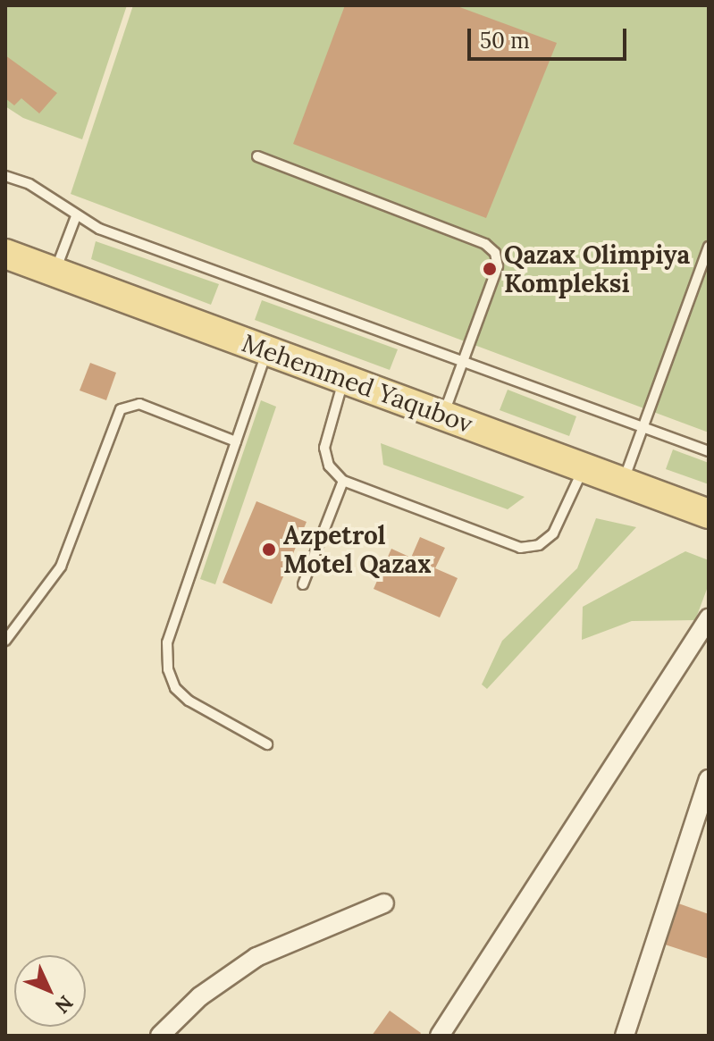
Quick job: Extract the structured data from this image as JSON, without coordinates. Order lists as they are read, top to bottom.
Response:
{
  "streets": {
    "main road": ["Mehemmed Yaqubov"]
  },
  "places": ["Qazax Olimpiya Kompleksi", "Azpetrol Motel Qazax"],
  "scale_bar": "50 m",
  "north": "bottom right"
}
